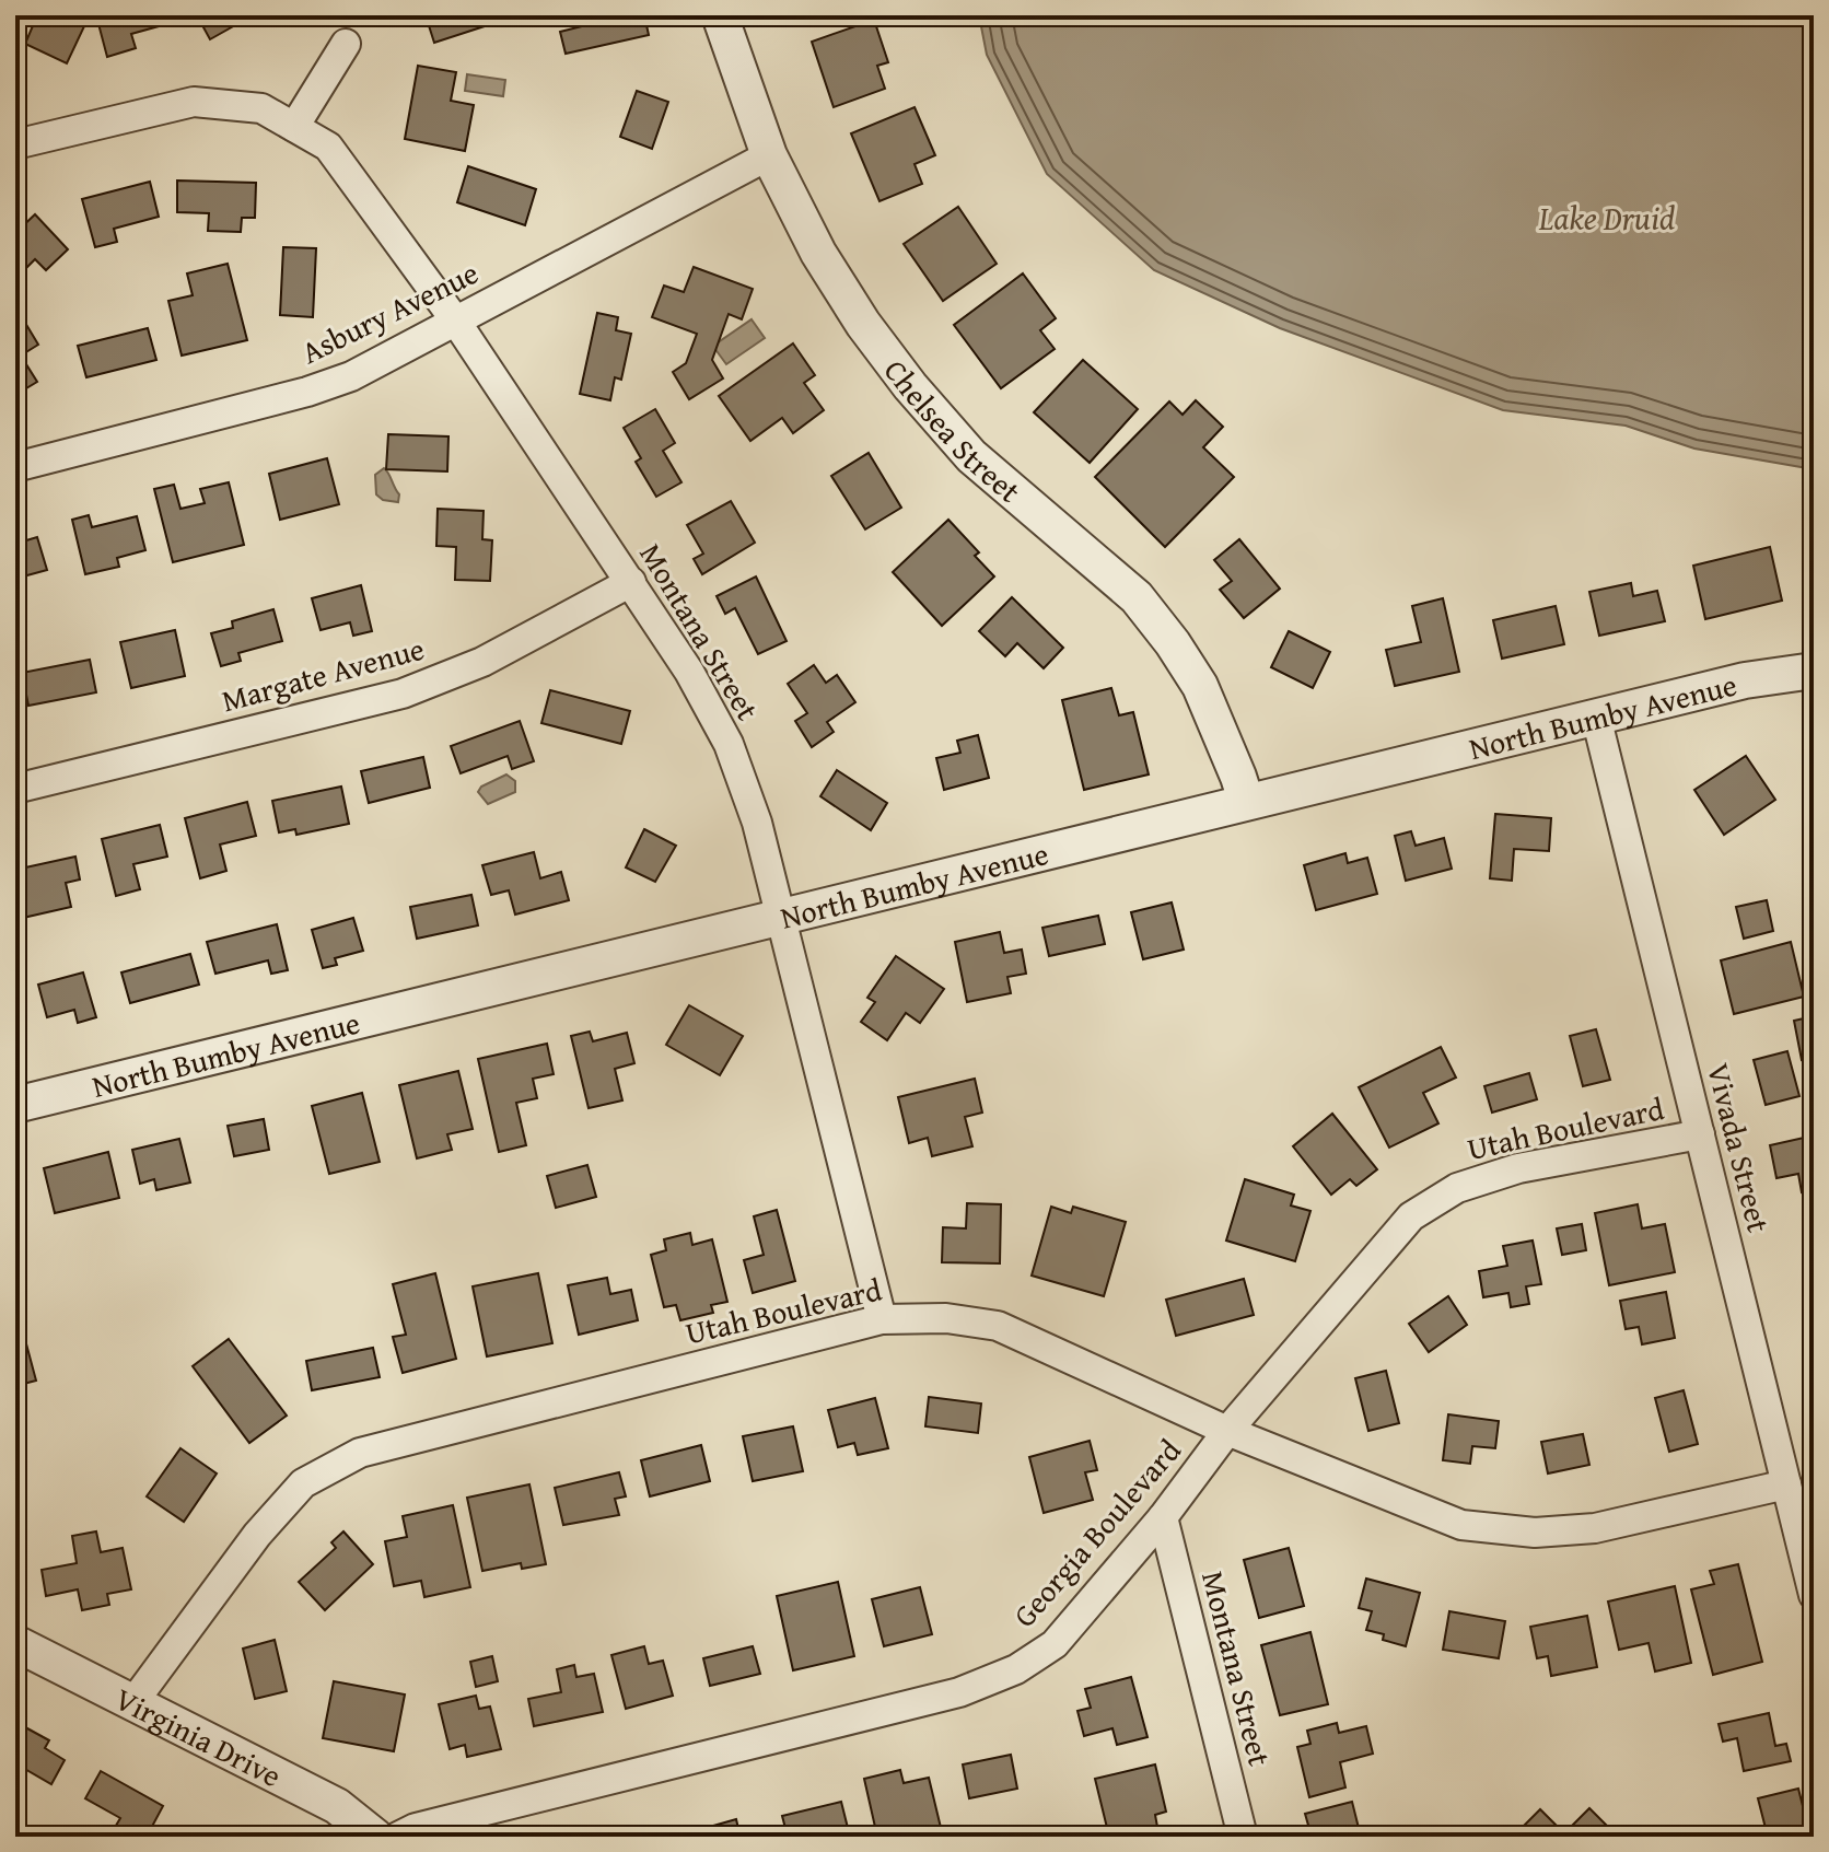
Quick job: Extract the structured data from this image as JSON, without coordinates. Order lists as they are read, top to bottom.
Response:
{
  "streets": {
    "street": [
      "Asbury Avenue",
      "Chelsea Street",
      "Montana Street",
      "Margate Avenue",
      "North Bumby Avenue",
      "Utah Boulevard",
      "Vivada Street",
      "Georgia Boulevard",
      "Virginia Drive"
    ]
  },
  "crossings": [
    ["Asbury Avenue", "Chelsea Street"],
    ["Asbury Avenue", "Montana Street"],
    ["Chelsea Street", "North Bumby Avenue"],
    ["Montana Street", "Margate Avenue"],
    ["Montana Street", "North Bumby Avenue"],
    ["Montana Street", "Utah Boulevard"],
    ["Montana Street", "Georgia Boulevard"],
    ["North Bumby Avenue", "Vivada Street"],
    ["Utah Boulevard", "Vivada Street"],
    ["Utah Boulevard", "Georgia Boulevard"],
    ["Utah Boulevard", "Virginia Drive"]
  ],
  "water": ["Lake Druid"]
}
